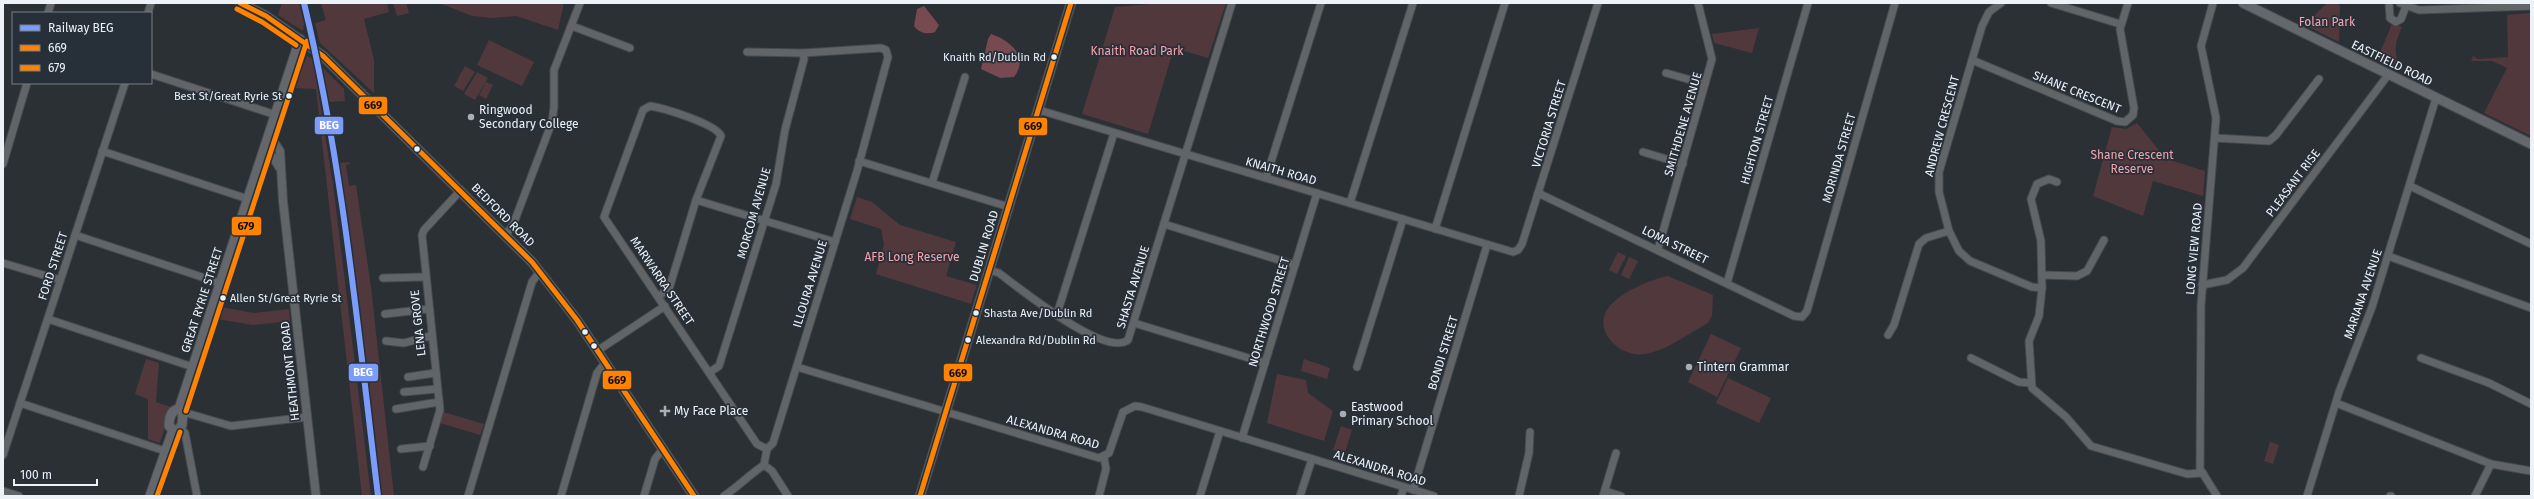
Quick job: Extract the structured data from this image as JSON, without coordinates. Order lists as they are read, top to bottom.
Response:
{
  "streets": {
    "main road": [
      "EASTFIELD ROAD",
      "BEDFORD ROAD",
      "DUBLIN ROAD",
      "GREAT RYRIE STREET"
    ],
    "street": [
      "SHANE CRESCENT",
      "VICTORIA STREET",
      "SMITHDENE AVENUE",
      "ANDREW CRESCENT",
      "HIGHTON STREET",
      "MORINDA STREET",
      "KNAITH ROAD",
      "PLEASANT RISE",
      "MORCOM AVENUE",
      "LOMA STREET",
      "LONG VIEW ROAD",
      "FORD STREET",
      "MARWARRA STREET",
      "ILLOURA AVENUE",
      "SHASTA AVENUE",
      "MARIANA AVENUE",
      "NORTHWOOD STREET",
      "LENA GROVE",
      "BONDI STREET",
      "HEATHMONT ROAD",
      "ALEXANDRA ROAD"
    ]
  },
  "crossings": [
    ["EASTFIELD ROAD", "PLEASANT RISE"],
    ["EASTFIELD ROAD", "MARIANA AVENUE"],
    ["SHANE CRESCENT", "ANDREW CRESCENT"],
    ["VICTORIA STREET", "KNAITH ROAD"],
    ["VICTORIA STREET", "LOMA STREET"],
    ["SMITHDENE AVENUE", "LOMA STREET"],
    ["HIGHTON STREET", "LOMA STREET"],
    ["MORINDA STREET", "LOMA STREET"],
    ["KNAITH ROAD", "DUBLIN ROAD"],
    ["KNAITH ROAD", "SHASTA AVENUE"],
    ["KNAITH ROAD", "NORTHWOOD STREET"],
    ["KNAITH ROAD", "BONDI STREET"],
    ["PLEASANT RISE", "LONG VIEW ROAD"],
    ["MORCOM AVENUE", "MARWARRA STREET"],
    ["MORCOM AVENUE", "ILLOURA AVENUE"],
    ["BEDFORD ROAD", "GREAT RYRIE STREET"],
    ["BEDFORD ROAD", "LENA GROVE"],
    ["DUBLIN ROAD", "SHASTA AVENUE"],
    ["DUBLIN ROAD", "ALEXANDRA ROAD"],
    ["MARWARRA STREET", "ILLOURA AVENUE"],
    ["ILLOURA AVENUE", "ALEXANDRA ROAD"],
    ["GREAT RYRIE STREET", "HEATHMONT ROAD"],
    ["NORTHWOOD STREET", "ALEXANDRA ROAD"],
    ["BONDI STREET", "ALEXANDRA ROAD"]
  ],
  "parks": [
    "Folan Park",
    "Knaith Road Park",
    "Shane Crescent Reserve",
    "AFB Long Reserve"
  ],
  "places": {
    "other": [
      "Knaith Rd/Dublin Rd",
      "Best St/Great Ryrie St",
      "Ringwood Secondary College",
      "Allen St/Great Ryrie St",
      "Shasta Ave/Dublin Rd",
      "Alexandra Rd/Dublin Rd",
      "Tintern Grammar",
      "Eastwood Primary School"
    ],
    "health": ["My Face Place"]
  },
  "lines": ["rail line BEG", "transit line 669", "transit line 679"],
  "legend": ["Railway BEG", "669", "679"],
  "scale_bar": "100 m"
}
